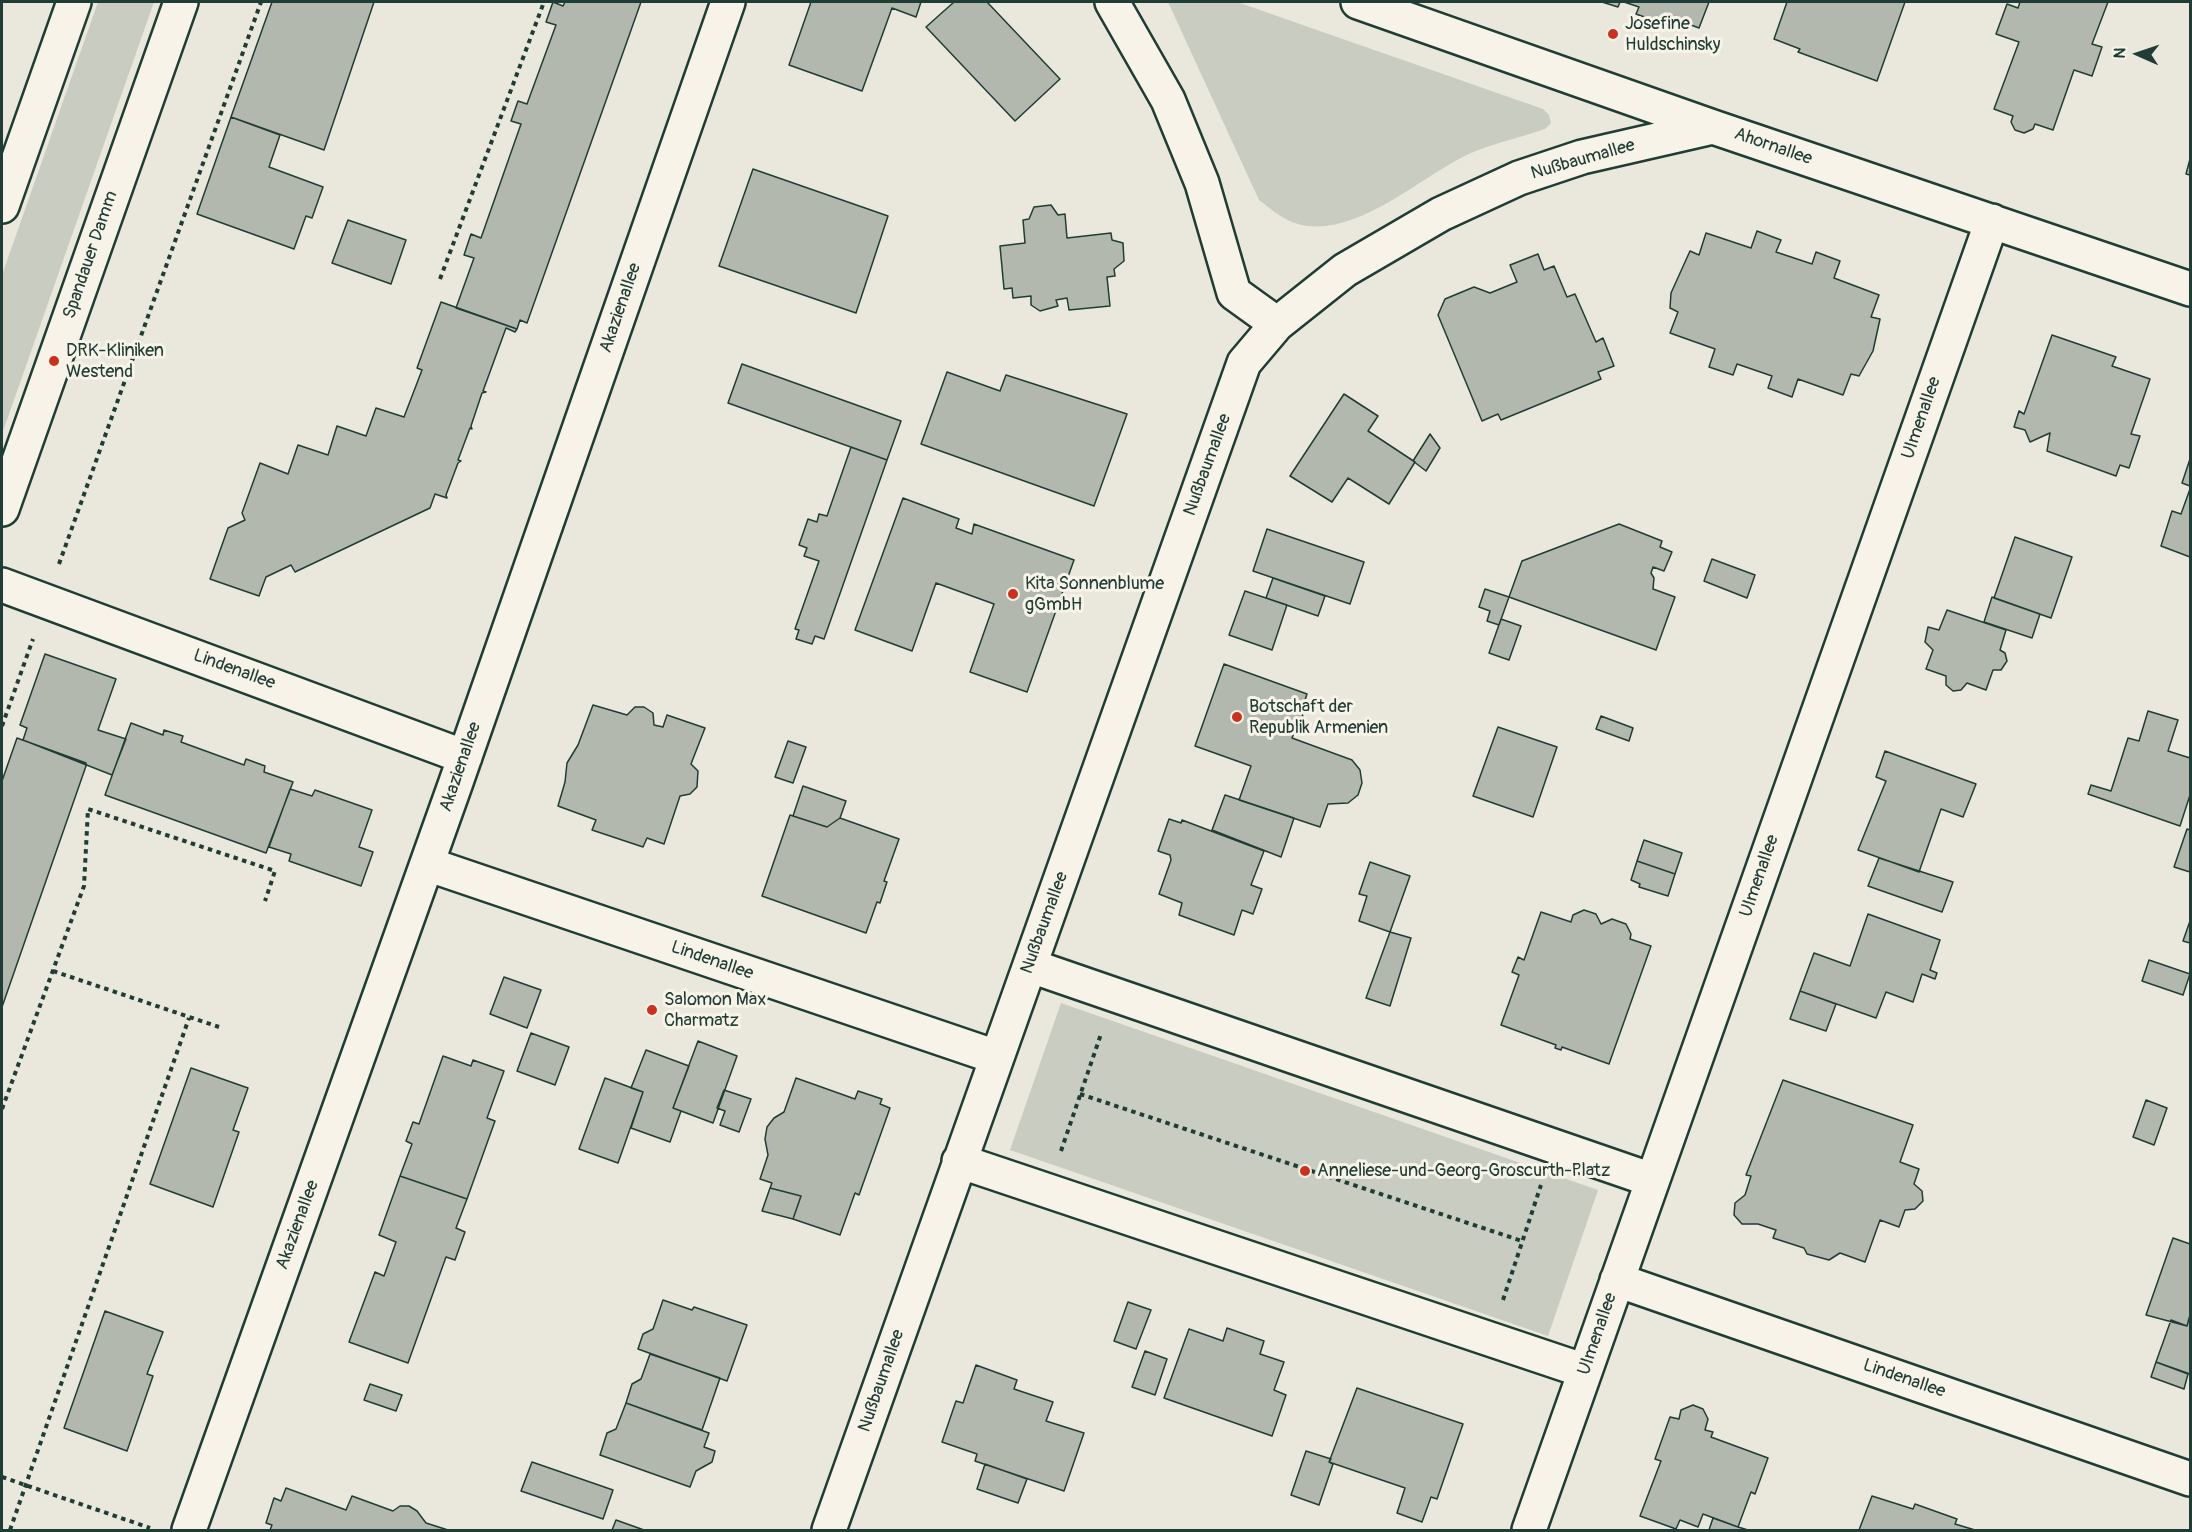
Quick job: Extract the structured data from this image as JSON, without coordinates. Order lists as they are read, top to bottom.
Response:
{
  "streets": {
    "street": [
      "Ahornallee",
      "Nußbaumallee",
      "Spandauer Damm",
      "Akazienallee",
      "Ulmenallee",
      "Lindenallee"
    ]
  },
  "crossings": [
    ["Ahornallee", "Nußbaumallee"],
    ["Ahornallee", "Ulmenallee"],
    ["Nußbaumallee", "Lindenallee"],
    ["Akazienallee", "Lindenallee"],
    ["Ulmenallee", "Lindenallee"]
  ],
  "places": [
    "Josefine Huldschinsky",
    "DRK-Kliniken Westend",
    "Kita Sonnenblume gGmbH",
    "Botschaft der Republik Armenien",
    "Salomon Max Charmatz",
    "Anneliese-und-Georg-Groscurth-Platz"
  ],
  "north": "left"
}
